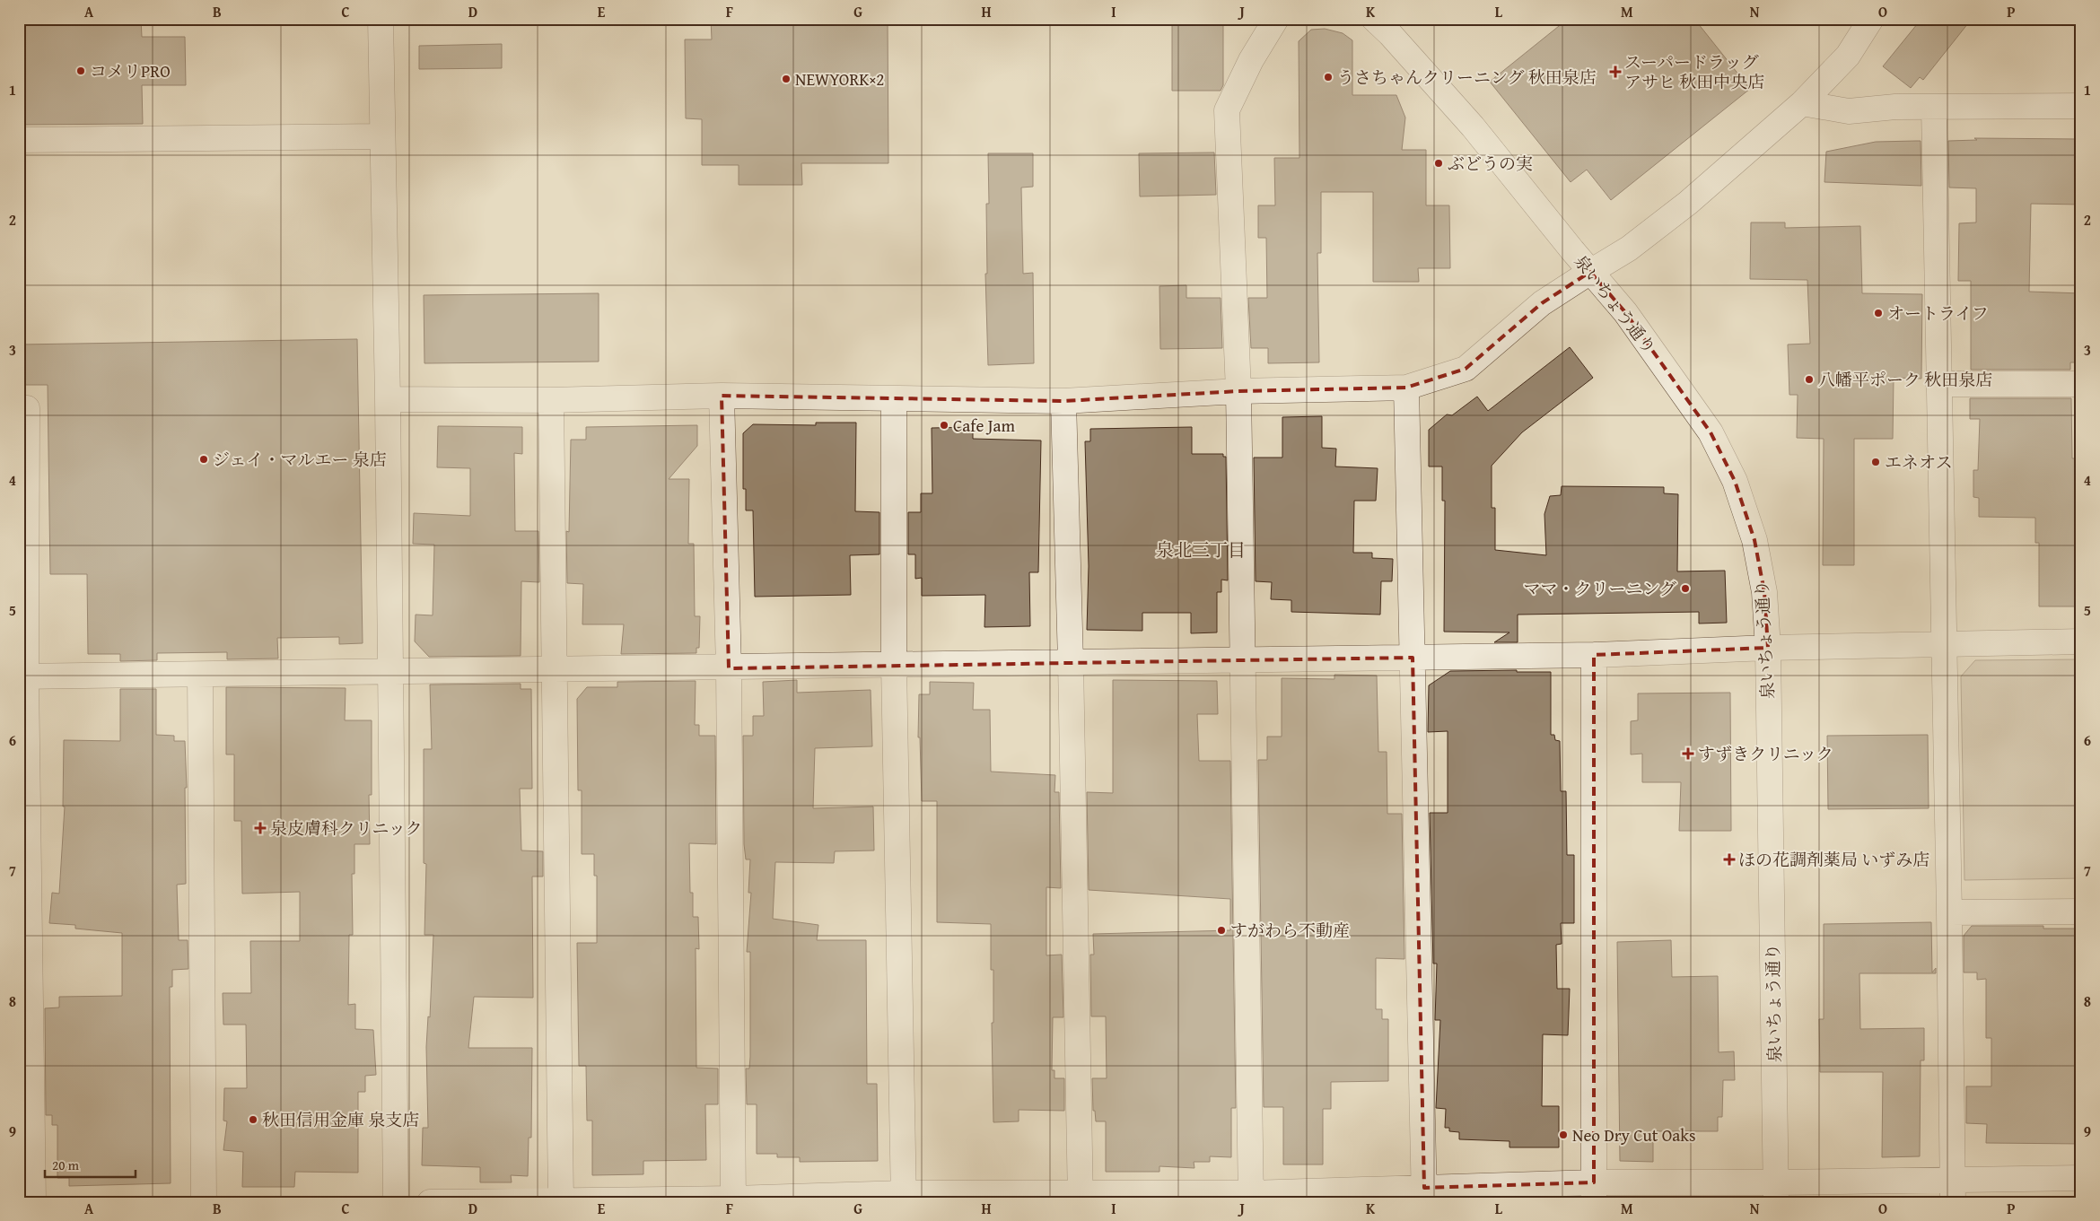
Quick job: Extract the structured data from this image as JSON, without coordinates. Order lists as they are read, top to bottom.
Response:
{
  "streets": {
    "street": ["泉いちょう通り"]
  },
  "districts": ["泉北三丁目"],
  "places": {
    "other": [
      "コメリPRO",
      "うさちゃんクリーニング 秋田泉店",
      "NEWYORK×2",
      "ぶどうの実",
      "オートライフ",
      "八幡平ポーク 秋田泉店",
      "Cafe Jam",
      "ジェイ・マルエー 泉店",
      "エネオス",
      "ママ・クリーニング",
      "すがわら不動産",
      "秋田信用金庫 泉支店",
      "Neo Dry Cut Oaks"
    ],
    "health": [
      "スーパードラッグ アサヒ 秋田中央店",
      "すずきクリニック",
      "泉皮膚科クリニック",
      "ほの花調剤薬局 いずみ店"
    ]
  },
  "scale_bar": "20 m",
  "grid": {
    "columns": [
      "A",
      "B",
      "C",
      "D",
      "E",
      "F",
      "G",
      "H",
      "I",
      "J",
      "K",
      "L",
      "M",
      "N",
      "O",
      "P"
    ],
    "rows": [
      "1",
      "2",
      "3",
      "4",
      "5",
      "6",
      "7",
      "8",
      "9"
    ]
  }
}
